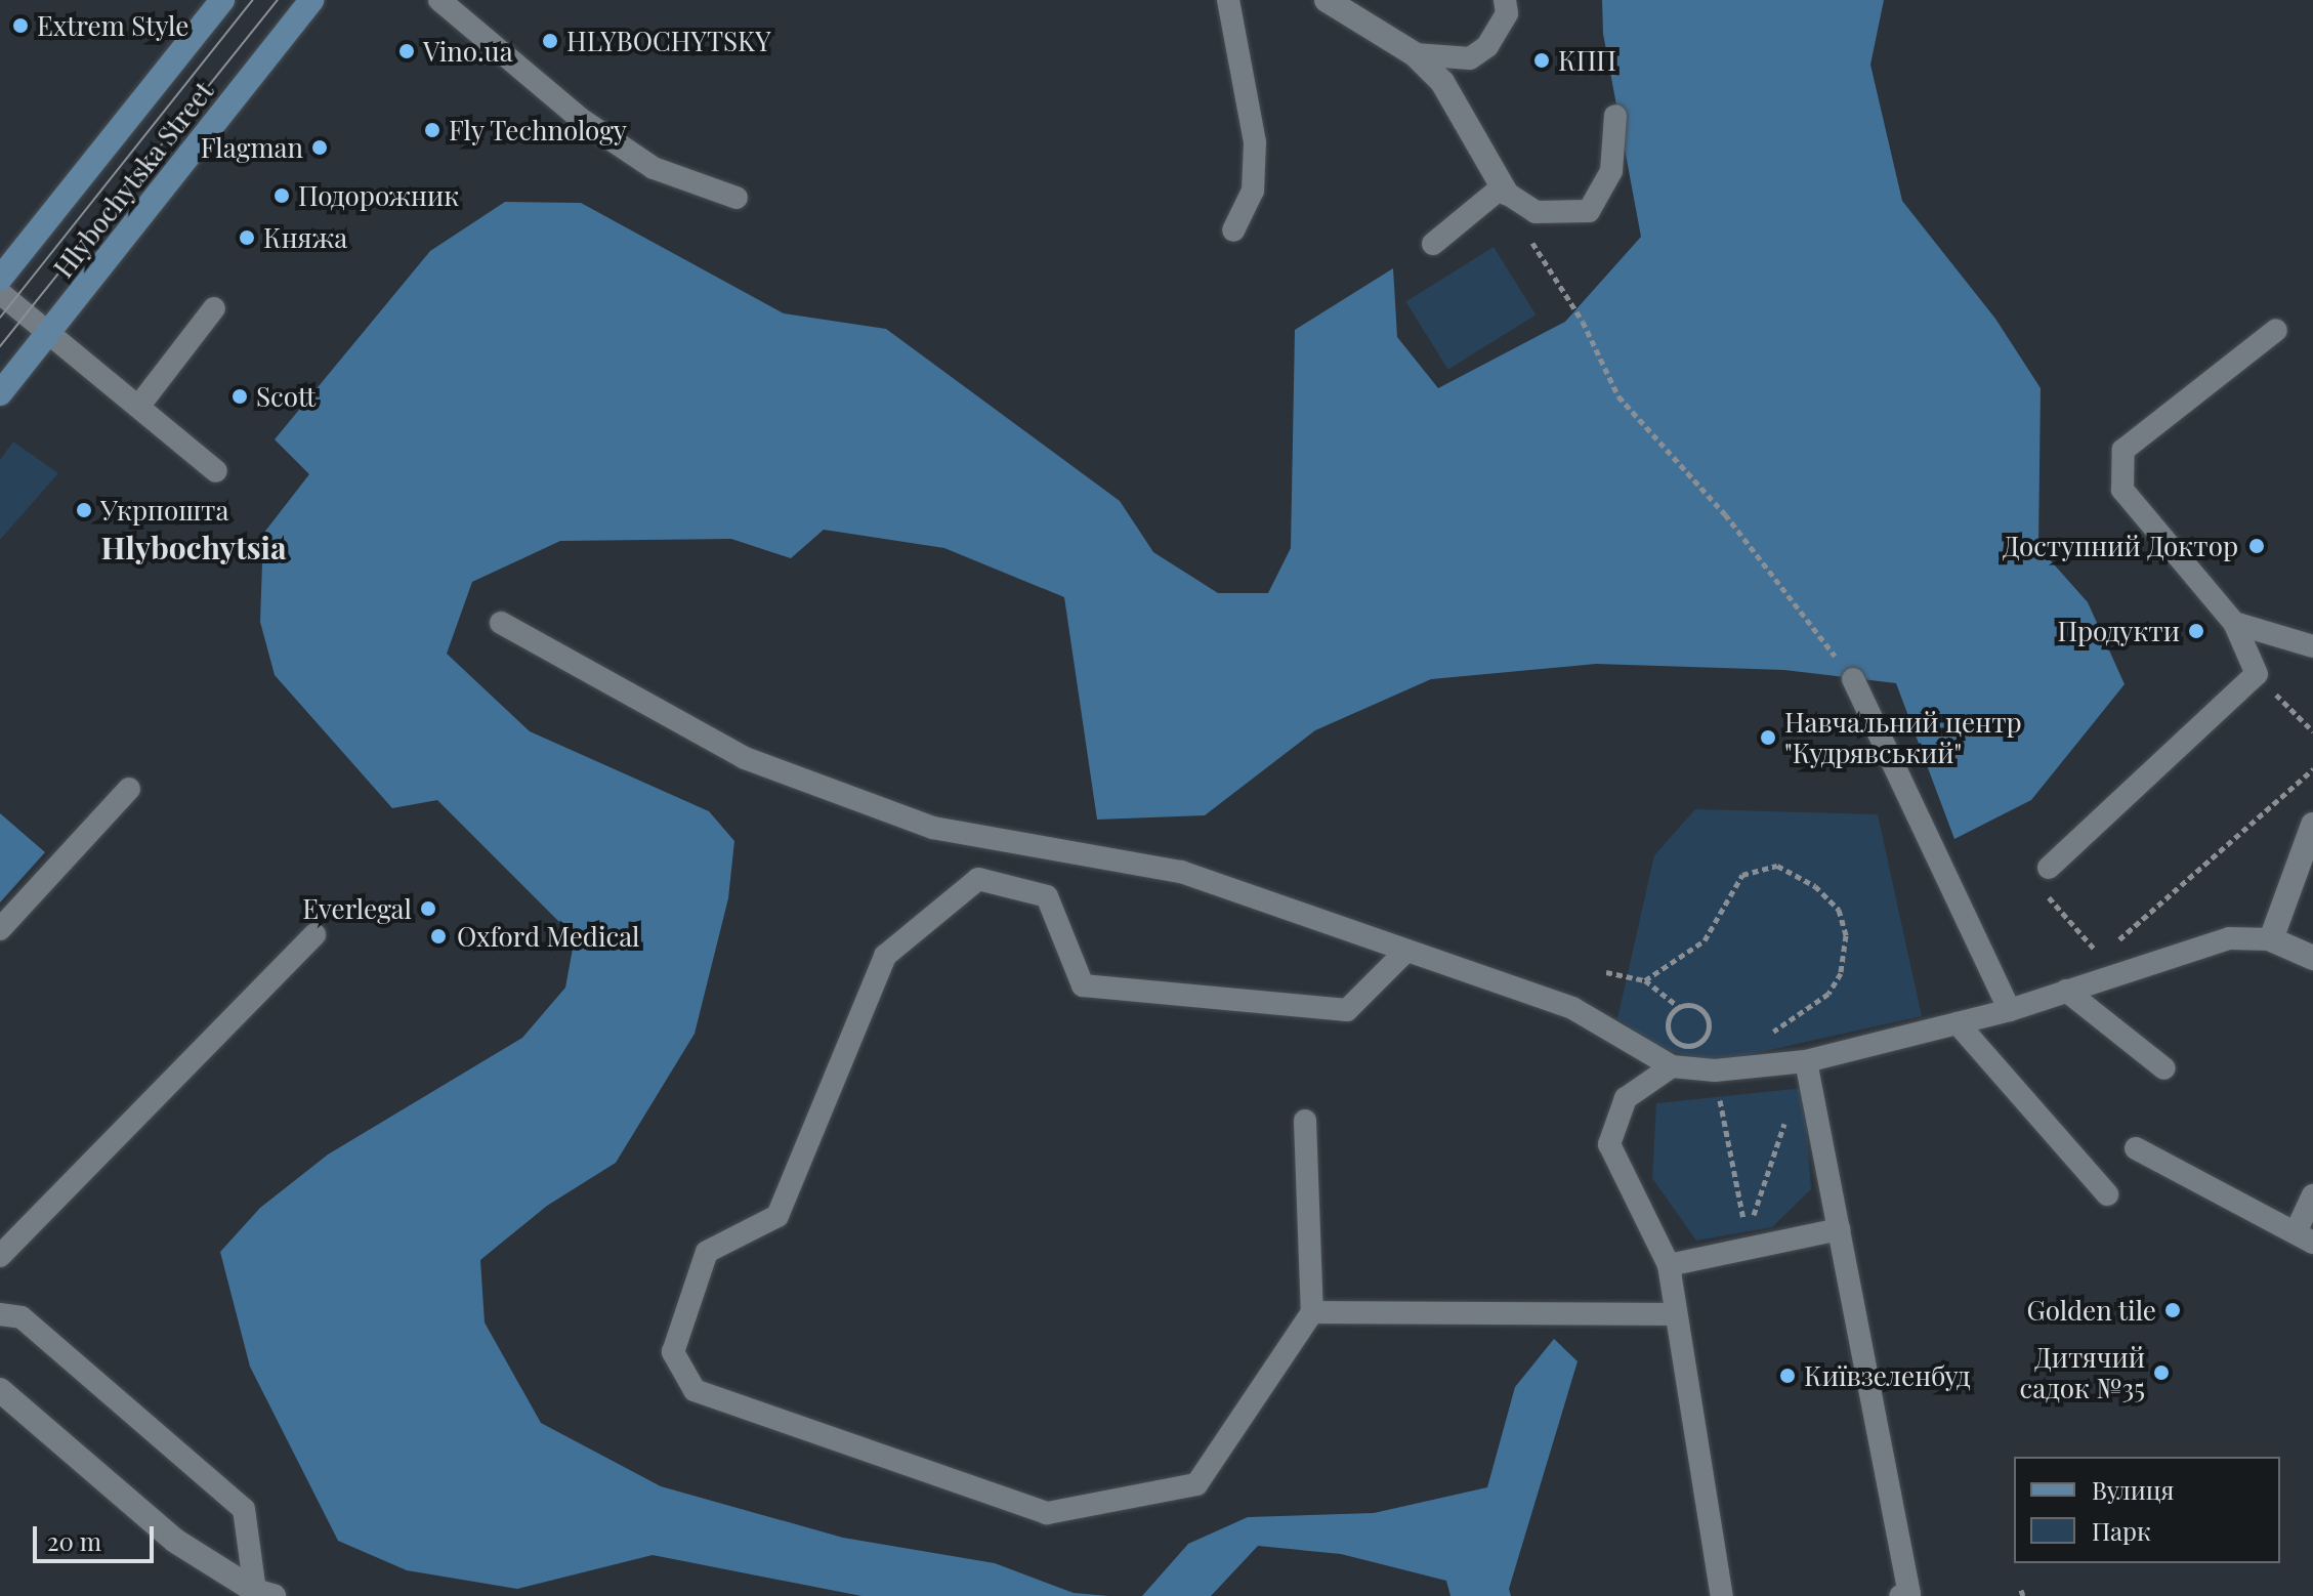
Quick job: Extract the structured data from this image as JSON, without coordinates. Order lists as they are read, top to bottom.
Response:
{
  "streets": {
    "main road": ["Hlybochytska Street"]
  },
  "districts": ["Hlybochytsia"],
  "places": [
    "Extrem Style",
    "HLYBOCHYTSKY",
    "Vino.ua",
    "КПП",
    "Fly Technology",
    "Flagman",
    "Подорожник",
    "Княжа",
    "Scott",
    "Укрпошта",
    "Доступний Доктор",
    "Продукти",
    "Навчальний центр \"Кудрявський\"",
    "Everlegal",
    "Oxford Medical",
    "Golden tile",
    "Дитячий садок №35",
    "Київзеленбуд"
  ],
  "legend": ["Вулиця", "Парк"],
  "scale_bar": "20 m"
}
